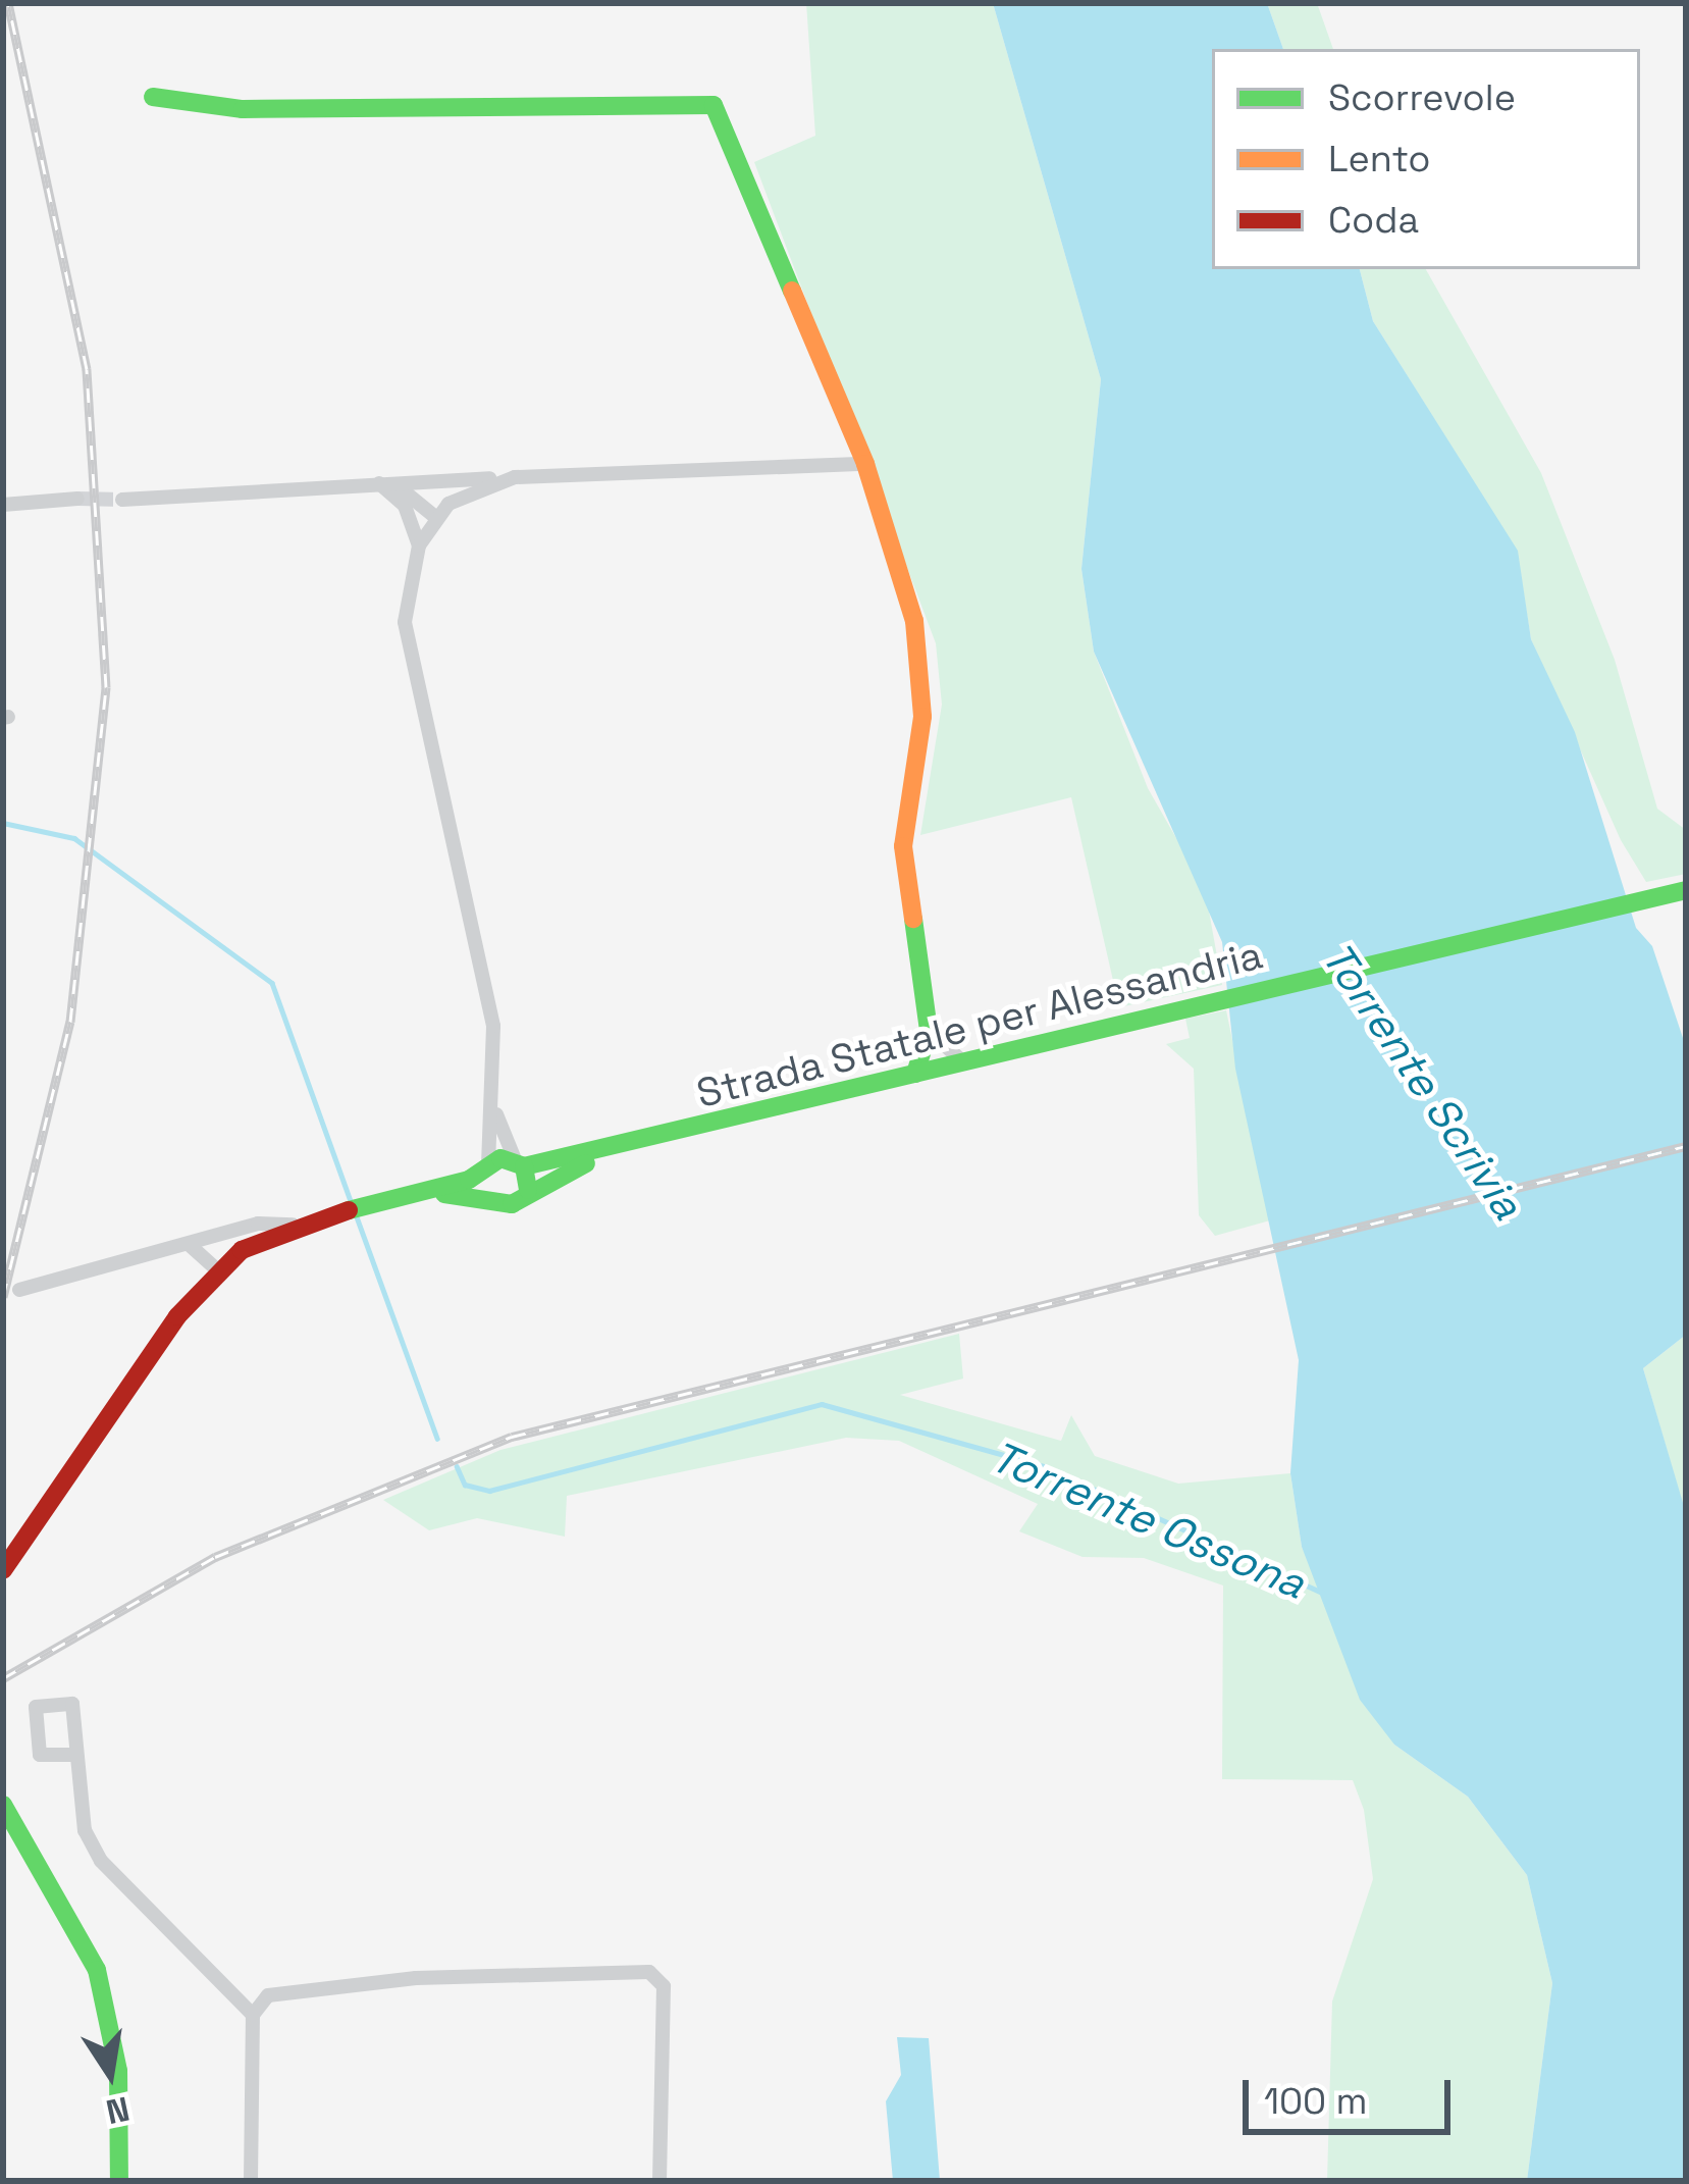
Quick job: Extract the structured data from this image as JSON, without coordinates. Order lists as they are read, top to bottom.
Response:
{
  "streets": {
    "main road": ["Strada Statale per Alessandria"]
  },
  "water": ["Torrente Scrivia", "Torrente Ossona"],
  "legend": ["Scorrevole", "Lento", "Coda"],
  "scale_bar": "100 m",
  "north": "bottom"
}
